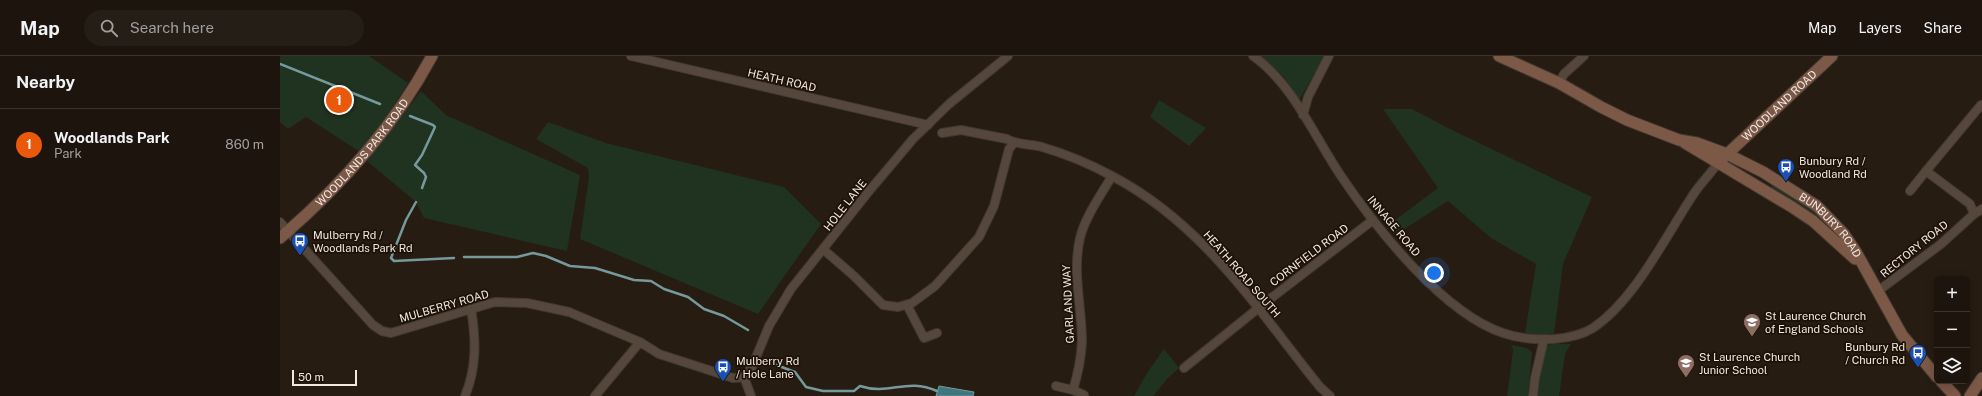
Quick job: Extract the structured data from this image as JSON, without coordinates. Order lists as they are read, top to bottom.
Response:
{
  "streets": {
    "main road": ["WOODLAND ROAD", "WOODLANDS PARK ROAD", "BUNBURY ROAD"],
    "street": [
      "HEATH ROAD",
      "HOLE LANE",
      "INNAGE ROAD",
      "RECTORY ROAD",
      "CORNFIELD ROAD",
      "HEATH ROAD SOUTH",
      "GARLAND WAY",
      "MULBERRY ROAD"
    ]
  },
  "crossings": [
    ["HEATH ROAD", "HOLE LANE"],
    ["WOODLAND ROAD", "INNAGE ROAD"],
    ["WOODLAND ROAD", "BUNBURY ROAD"],
    ["WOODLANDS PARK ROAD", "MULBERRY ROAD"],
    ["HOLE LANE", "MULBERRY ROAD"],
    ["INNAGE ROAD", "BUNBURY ROAD"],
    ["INNAGE ROAD", "CORNFIELD ROAD"],
    ["BUNBURY ROAD", "RECTORY ROAD"],
    ["CORNFIELD ROAD", "HEATH ROAD SOUTH"],
    ["HEATH ROAD SOUTH", "GARLAND WAY"]
  ],
  "places": {
    "bus stop": [
      "Bunbury Rd / Woodland Rd",
      "Mulberry Rd / Woodlands Park Rd",
      "Bunbury Rd / Church Rd",
      "Mulberry Rd / Hole Lane"
    ],
    "school or university": ["St Laurence Church of England Schools", "St Laurence Church Junior School"]
  },
  "scale_bar": "50 m",
  "page": {
    "header": "Map",
    "search": "Search here",
    "nav": ["Map", "Layers", "Share"],
    "heading": "Nearby",
    "pins": "1",
    "list": [
      {
        "mark": "1",
        "name": "Woodlands Park",
        "note": "Park",
        "value": "860 m"
      }
    ],
    "map_buttons": ["+", "−"],
    "scale": "50 m"
  }
}
